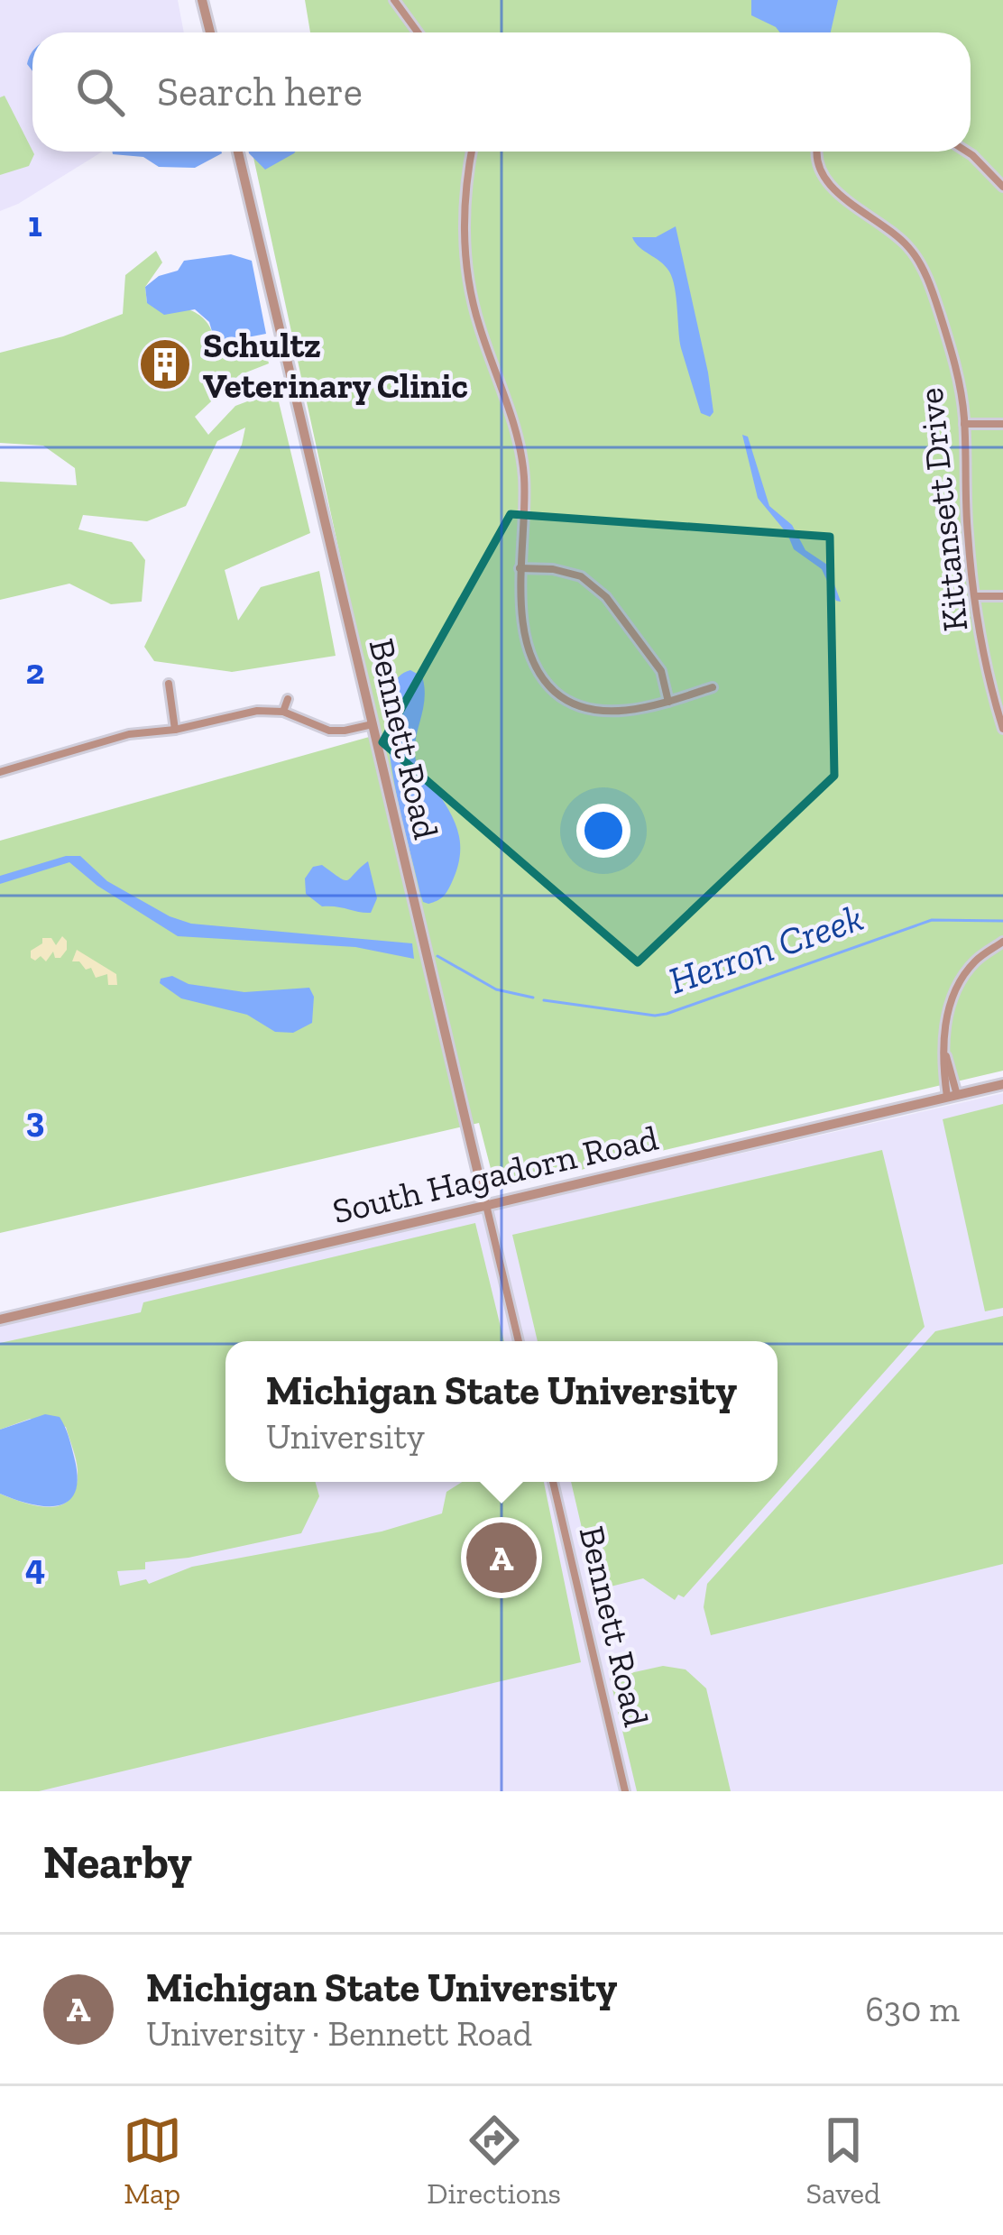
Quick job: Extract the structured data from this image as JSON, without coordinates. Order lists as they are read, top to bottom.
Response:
{
  "streets": {
    "street": ["Kittansett Drive", "Bennett Road", "South Hagadorn Road"]
  },
  "crossings": [
    ["Bennett Road", "South Hagadorn Road"]
  ],
  "water": ["Herron Creek"],
  "places": {
    "building": ["Schultz Veterinary Clinic"]
  },
  "page": {
    "search": "Search here",
    "popup": ["Michigan State University", "University"],
    "pins": "A",
    "heading": "Nearby",
    "list": [
      {
        "mark": "A",
        "name": "Michigan State University",
        "note": "University · Bennett Road",
        "value": "630 m"
      }
    ],
    "nav": ["Map", "Directions", "Saved"]
  },
  "grid": {
    "rows": [
      "1",
      "2",
      "3",
      "4"
    ]
  }
}
